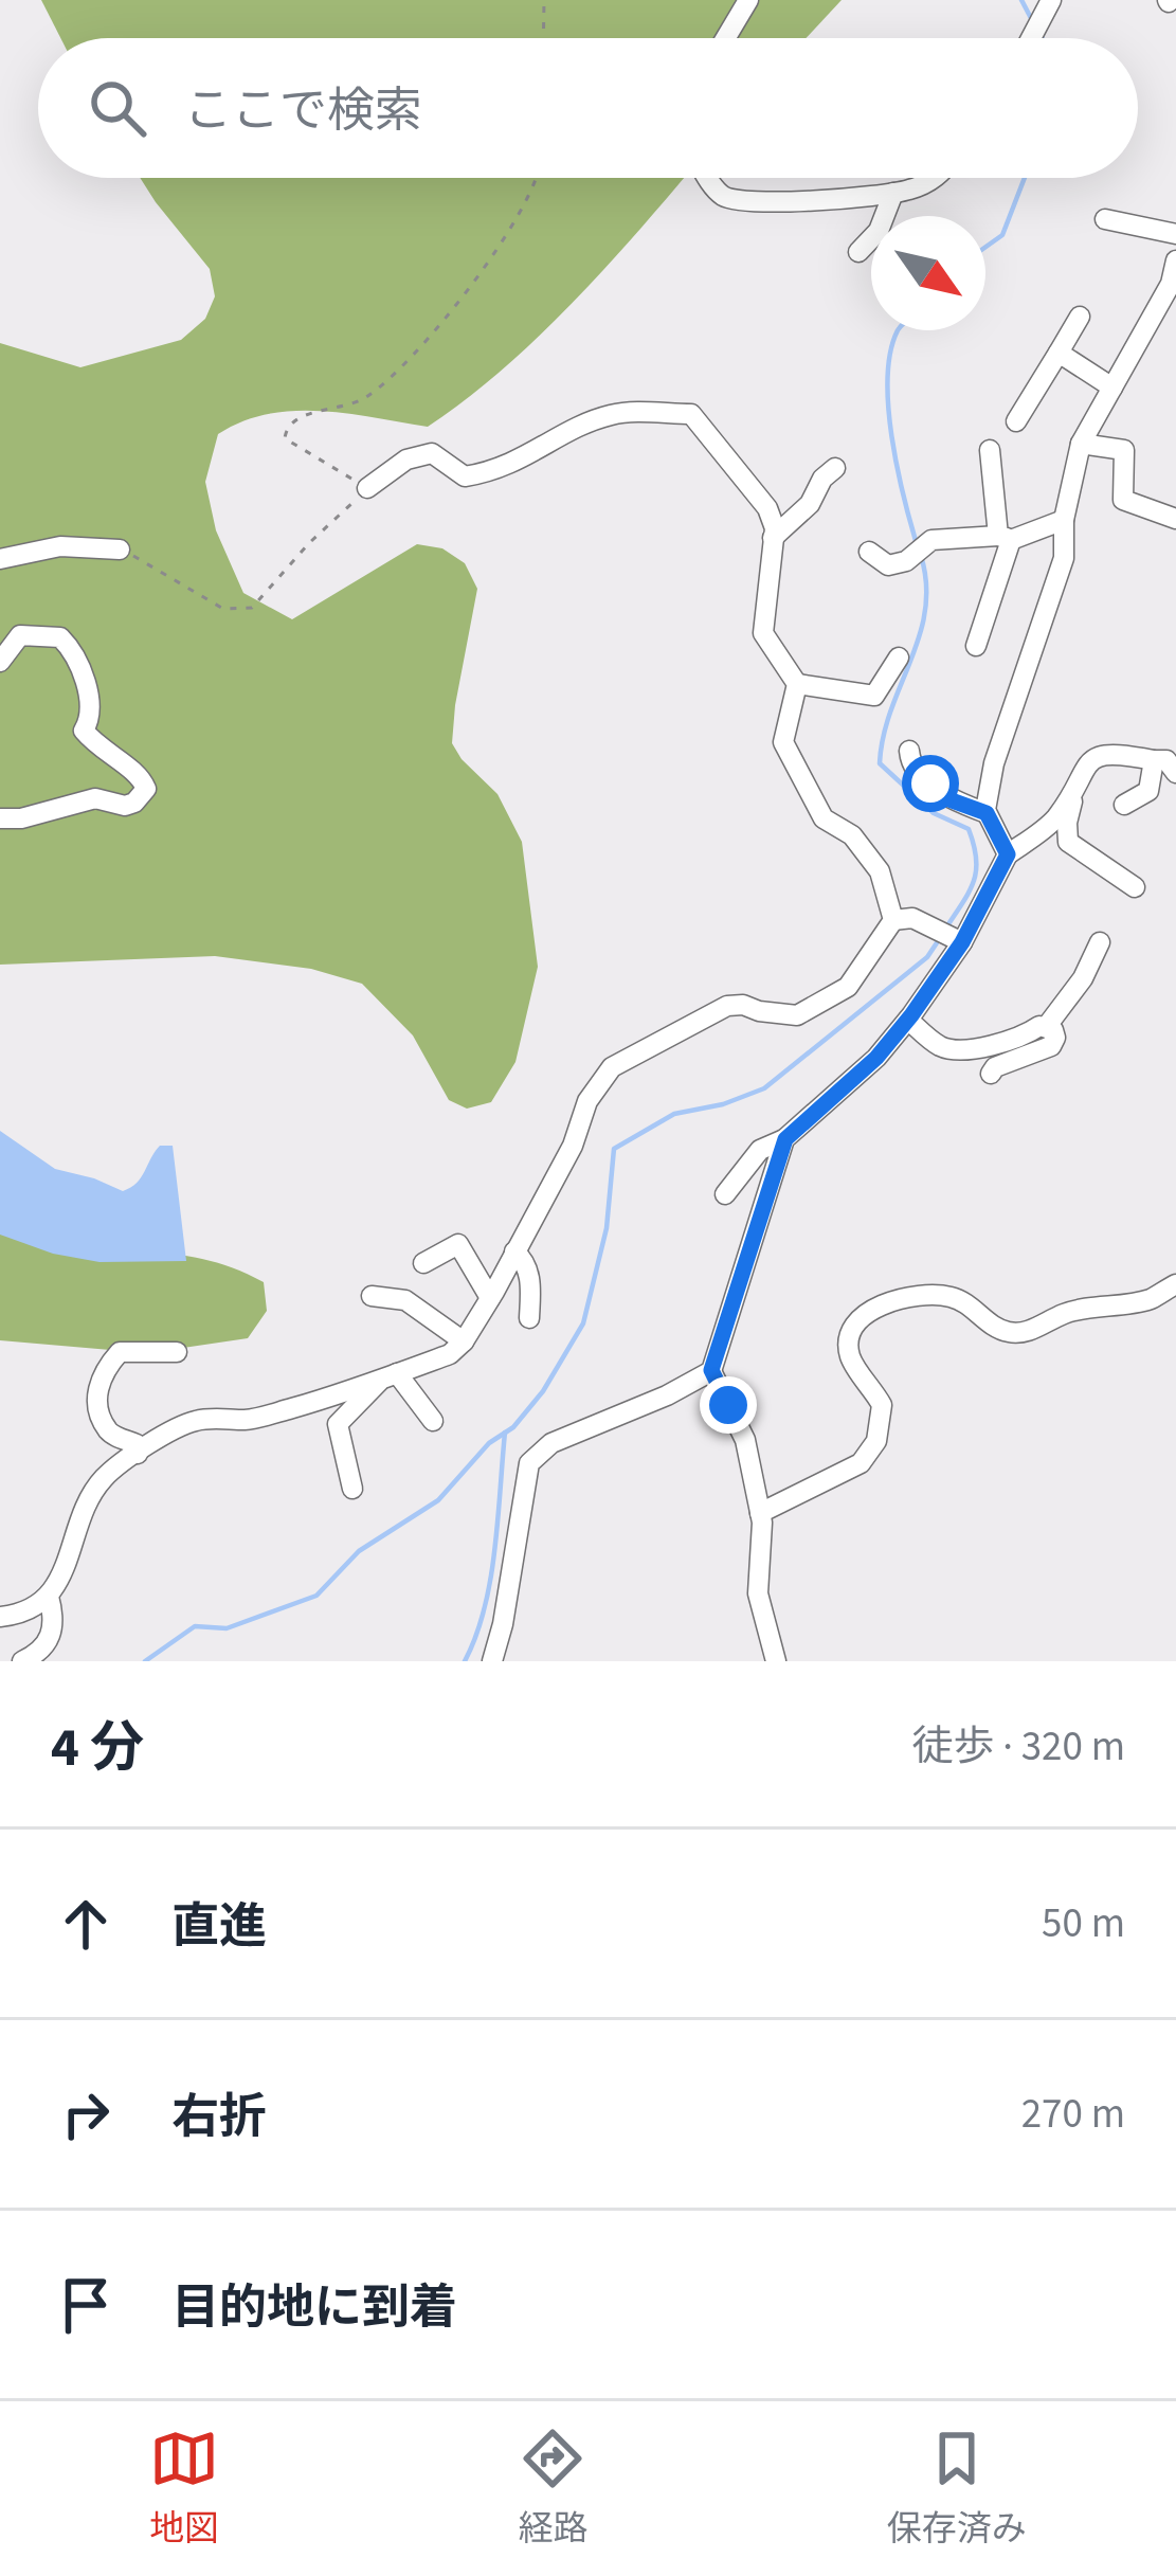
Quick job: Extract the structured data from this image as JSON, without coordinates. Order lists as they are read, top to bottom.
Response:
{
  "north": "bottom right",
  "page": {
    "search": "ここで検索",
    "heading": ["4 分", "徒歩 · 320 m"],
    "list": [
      ["直進", "50 m"],
      ["右折", "270 m"],
      "目的地に到着"
    ],
    "nav": ["地図", "経路", "保存済み"]
  }
}
